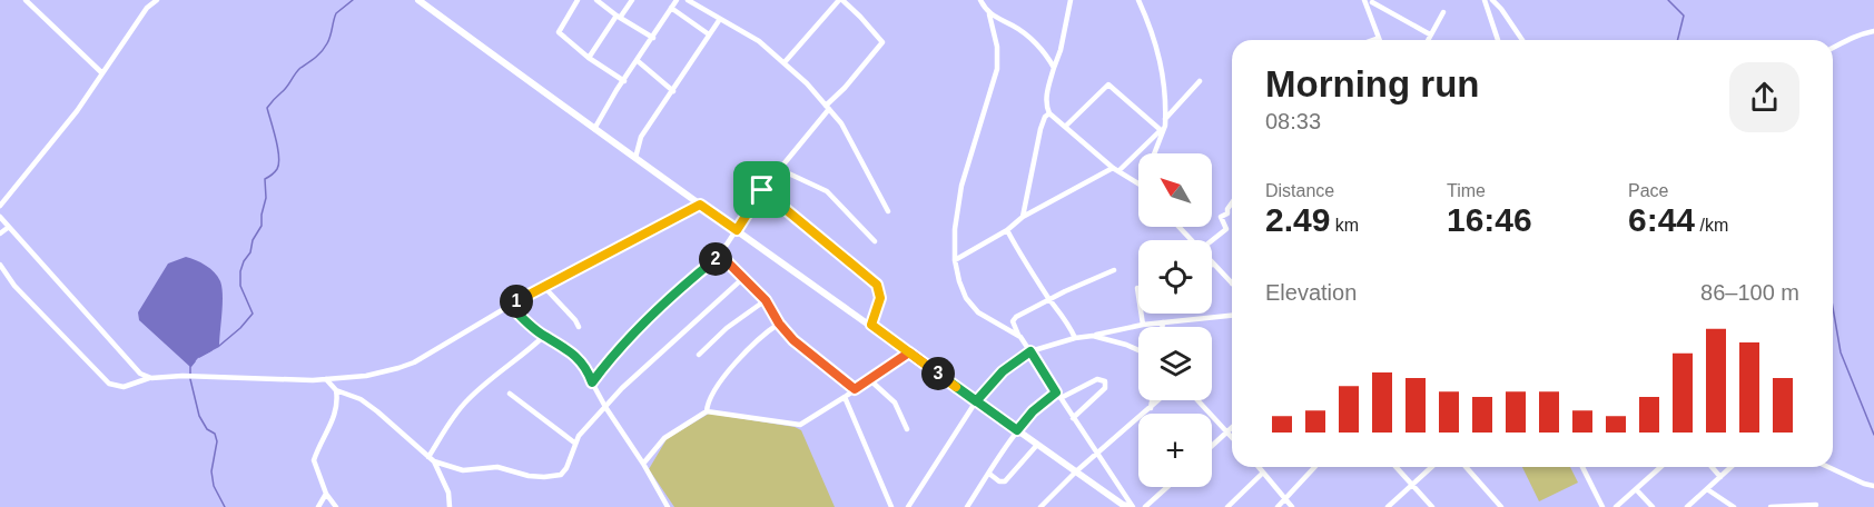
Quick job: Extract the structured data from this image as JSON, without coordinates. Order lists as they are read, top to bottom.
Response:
{
  "north": "top left",
  "page": {
    "heading": ["Morning run", "08:33"],
    "map_buttons": "+",
    "stats": [
      ["Distance", "2.49 km"],
      ["Time", "16:46"],
      ["Pace", "6:44 /km"]
    ],
    "pins": ["2", "1", "3"],
    "chart": ["Elevation", "86–100 m"]
  }
}
